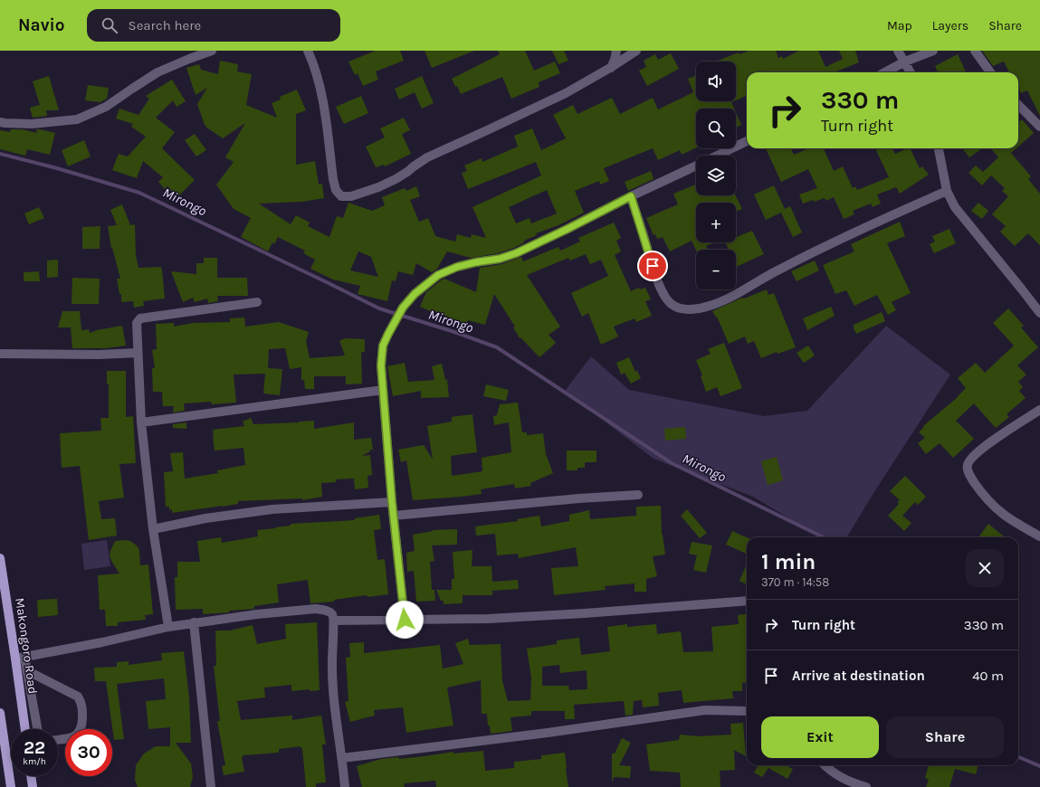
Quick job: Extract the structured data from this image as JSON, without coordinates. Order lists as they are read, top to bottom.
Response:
{
  "streets": {
    "main road": ["Makongoro Road"]
  },
  "water": ["Mirongo"],
  "page": {
    "header": "Navio",
    "search": "Search here",
    "nav": ["Map", "Layers", "Share"],
    "map_buttons": ["+", "−"],
    "turn": ["330 m", "Turn right"],
    "heading": ["1 min", "370 m · 14:58"],
    "list": [
      {
        "name": "Turn right",
        "value": "330 m"
      },
      {
        "name": "Arrive at destination",
        "value": "40 m"
      }
    ],
    "buttons": ["Exit", "Share"],
    "speed": "22 km/h",
    "limit": "30"
  }
}
